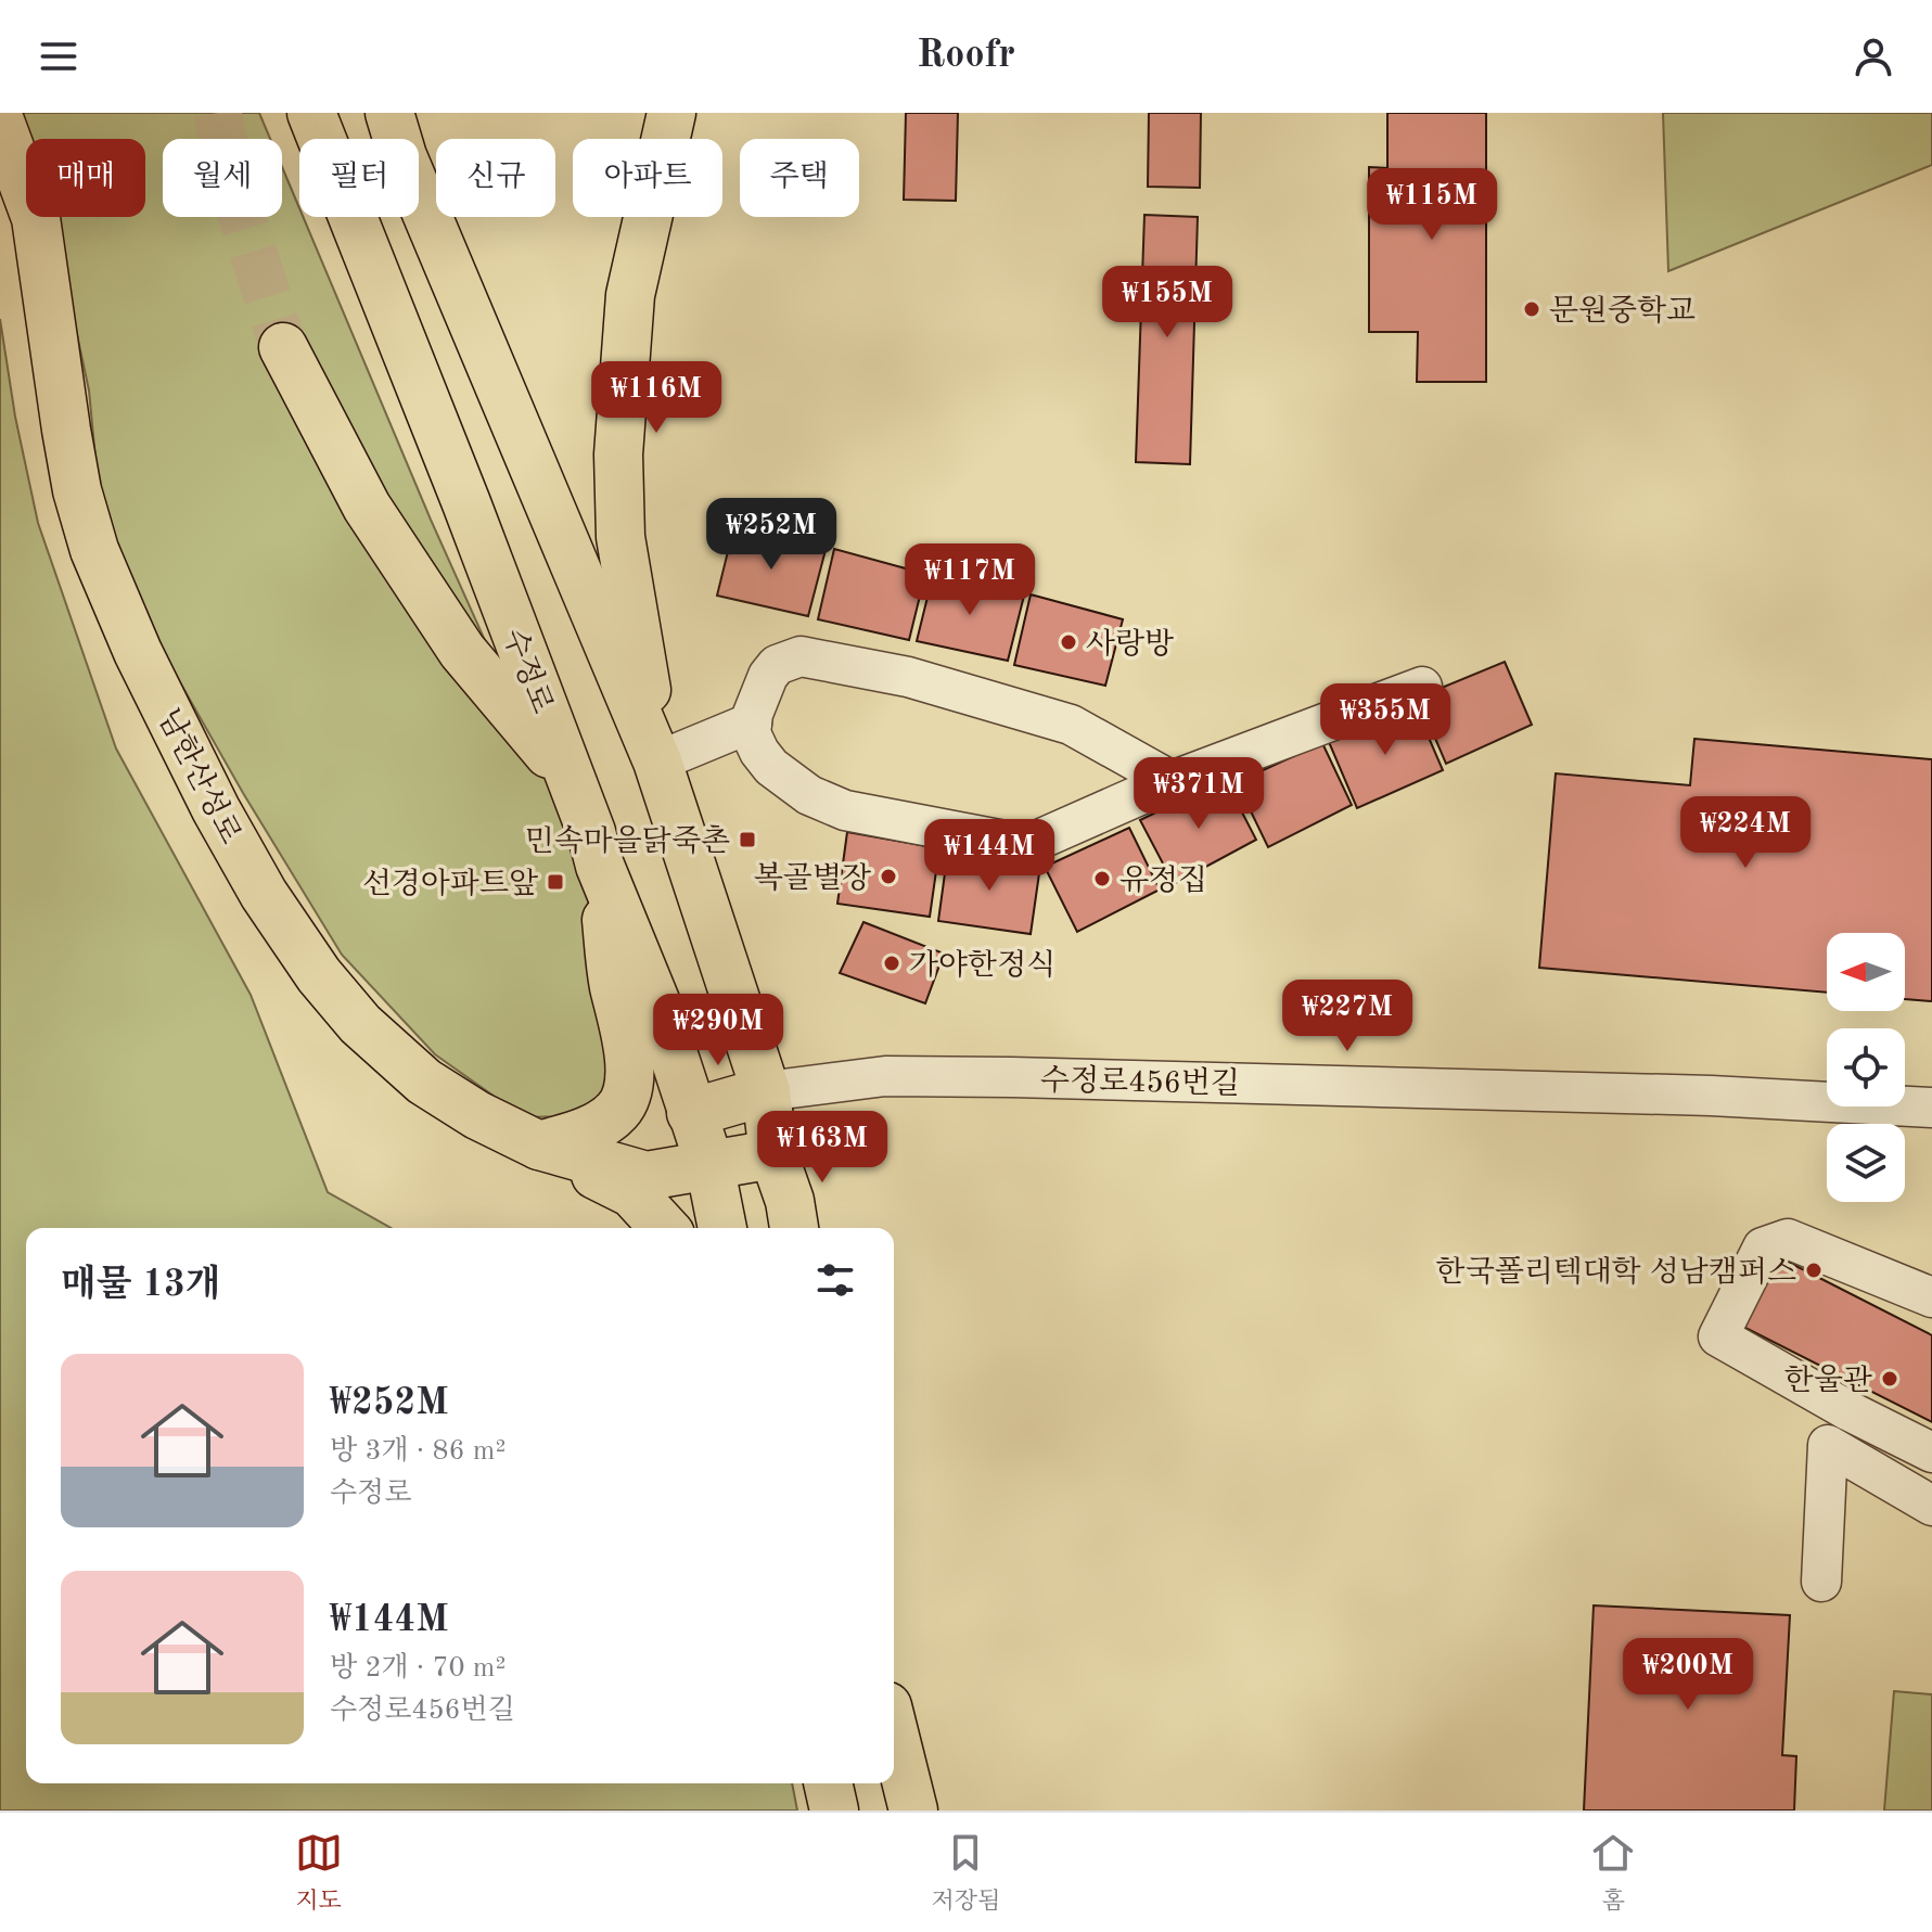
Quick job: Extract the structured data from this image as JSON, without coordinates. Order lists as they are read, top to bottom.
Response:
{
  "streets": {
    "main road": ["수정로", "남한산성로"],
    "street": ["수정로456번길"]
  },
  "crossings": [
    ["수정로", "남한산성로"]
  ],
  "places": {
    "other": [
      "문원중학교",
      "사랑방",
      "복골별장",
      "유정집",
      "가야한정식",
      "한국폴리텍대학 성남캠퍼스",
      "한울관"
    ],
    "transit": ["민속마을닭죽촌", "선경아파트앞"]
  },
  "north": "left",
  "page": {
    "header": "Roofr",
    "chip": [
      "매매",
      "월세",
      "필터",
      "신규",
      "아파트",
      "주택"
    ],
    "price": [
      "₩115M",
      "₩155M",
      "₩116M",
      "₩252M",
      "₩117M",
      "₩355M",
      "₩371M",
      "₩224M",
      "₩144M",
      "₩227M",
      "₩290M",
      "₩163M",
      "₩200M"
    ],
    "heading": "매물 13개",
    "list": [
      {
        "name": "₩252M",
        "note": "방 3개 · 86 m² · 수정로"
      },
      {
        "name": "₩144M",
        "note": "방 2개 · 70 m² · 수정로456번길"
      }
    ],
    "tabs": ["지도", "저장됨", "홈"]
  }
}
